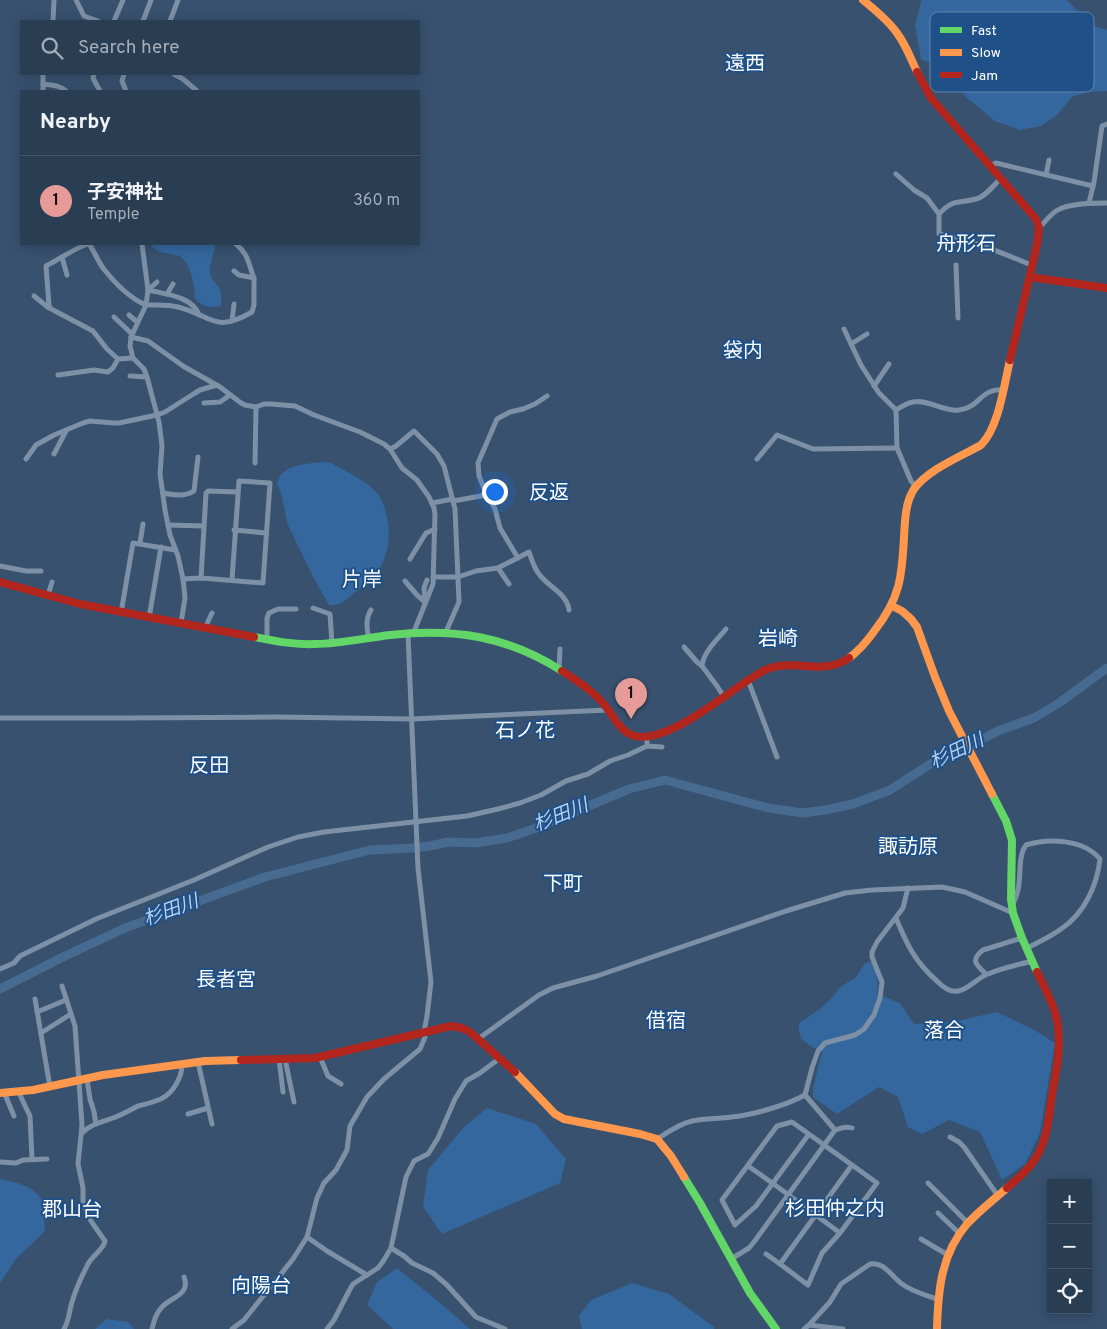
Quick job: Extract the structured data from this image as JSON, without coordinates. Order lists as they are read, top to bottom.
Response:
{
  "districts": [
    "遠西",
    "舟形石",
    "袋内",
    "反返",
    "片岸",
    "岩崎",
    "石ノ花",
    "反田",
    "諏訪原",
    "下町",
    "長者宮",
    "借宿",
    "落合",
    "杉田仲之内",
    "郡山台",
    "向陽台"
  ],
  "water": ["杉田川"],
  "legend": ["Fast", "Slow", "Jam"],
  "page": {
    "search": "Search here",
    "heading": "Nearby",
    "list": [
      {
        "mark": "1",
        "name": "子安神社",
        "note": "Temple",
        "value": "360 m"
      }
    ],
    "pins": "1",
    "map_buttons": ["+", "−"]
  }
}
